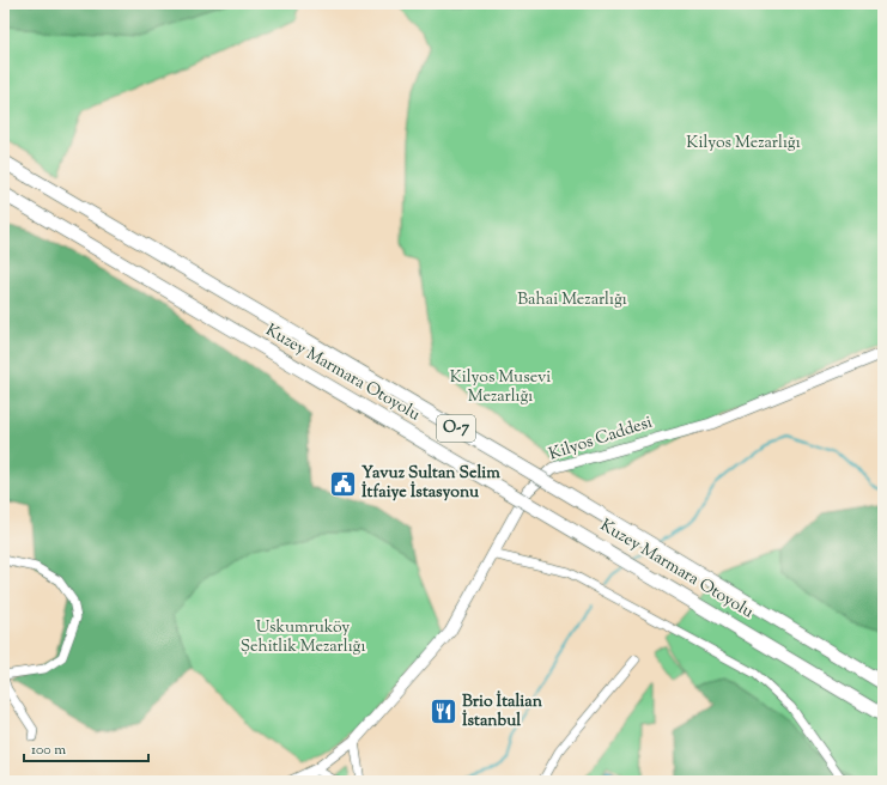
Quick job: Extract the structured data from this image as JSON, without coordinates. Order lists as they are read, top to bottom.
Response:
{
  "streets": {
    "highway": ["Kuzey Marmara Otoyolu", "O-7"],
    "main road": ["Kilyos Caddesi"]
  },
  "parks": [
    "Kilyos Mezarlığı",
    "Bahai Mezarlığı",
    "Kilyos Musevi Mezarlığı",
    "Uskumruköy Şehitlik Mezarlığı"
  ],
  "places": {
    "public building": ["Yavuz Sultan Selim İtfaiye İstasyonu"],
    "restaurant": ["Brio İtalian İstanbul"]
  },
  "scale_bar": "100 m"
}
